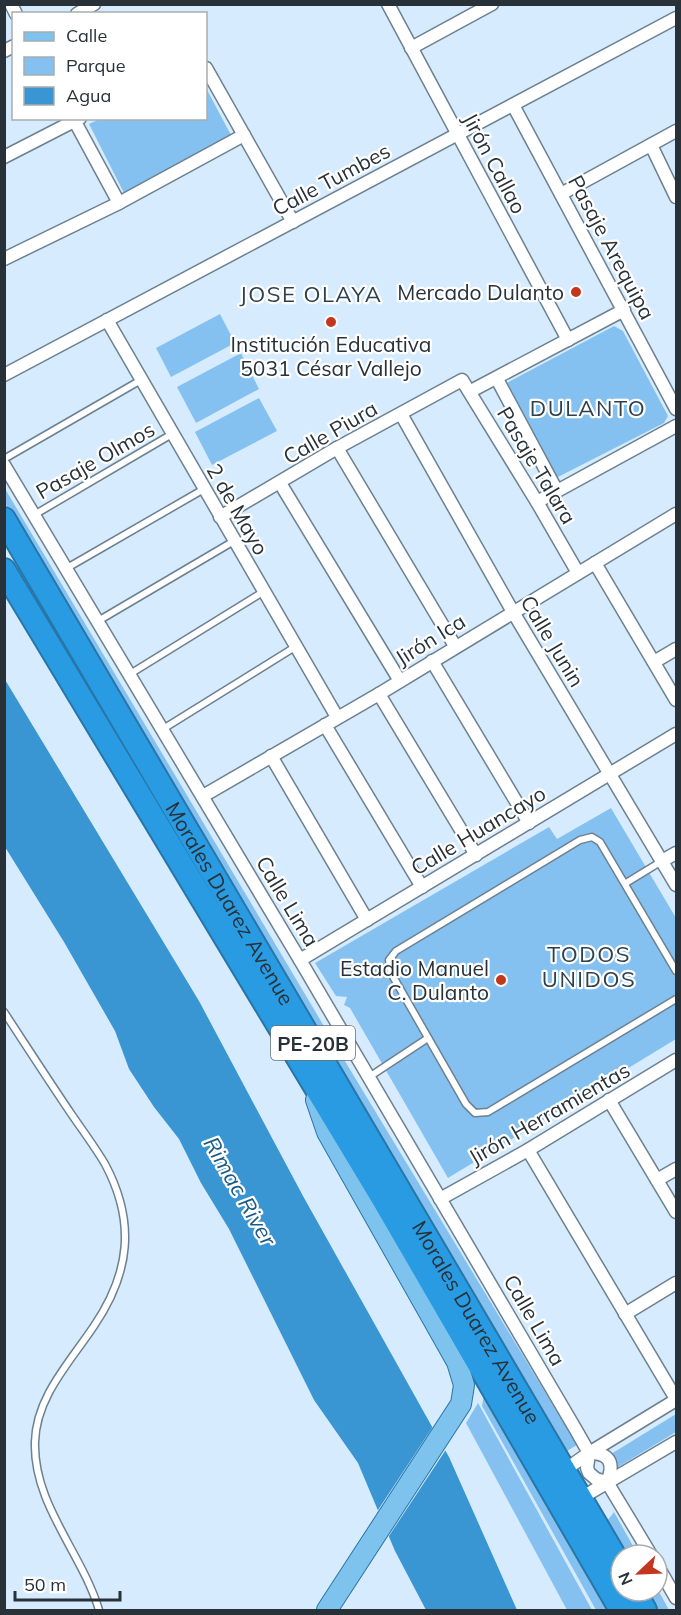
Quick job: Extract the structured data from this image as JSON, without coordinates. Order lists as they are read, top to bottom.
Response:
{
  "streets": {
    "highway": ["Morales Duarez Avenue", "PE-20B"],
    "street": [
      "Jirón Callao",
      "Calle Tumbes",
      "Pasaje Arequipa",
      "Calle Piura",
      "Pasaje Talara",
      "2 de Mayo",
      "Jirón Ica",
      "Calle Junin",
      "Calle Huancayo",
      "Calle Lima",
      "Jirón Herramientas"
    ],
    "lane": ["Pasaje Olmos"]
  },
  "crossings": [
    ["Jirón Callao", "Calle Tumbes"],
    ["Calle Tumbes", "Pasaje Arequipa"],
    ["Calle Tumbes", "2 de Mayo"],
    ["Calle Piura", "Pasaje Talara"],
    ["Calle Piura", "2 de Mayo"],
    ["Calle Piura", "Calle Junin"],
    ["Pasaje Olmos", "2 de Mayo"],
    ["Pasaje Olmos", "Calle Lima"],
    ["Pasaje Talara", "Jirón Ica"],
    ["2 de Mayo", "Jirón Ica"],
    ["Jirón Ica", "Calle Junin"],
    ["Jirón Ica", "Calle Lima"],
    ["Calle Junin", "Calle Huancayo"],
    ["Calle Huancayo", "Calle Lima"],
    ["Calle Lima", "Jirón Herramientas"]
  ],
  "districts": ["JOSE OLAYA", "DULANTO", "TODOS UNIDOS"],
  "water": ["Rimac River"],
  "places": ["Mercado Dulanto", "Institución Educativa 5031 César Vallejo", "Estadio Manuel C. Dulanto"],
  "legend": ["Calle", "Parque", "Agua"],
  "scale_bar": "50 m",
  "north": "bottom left"
}
